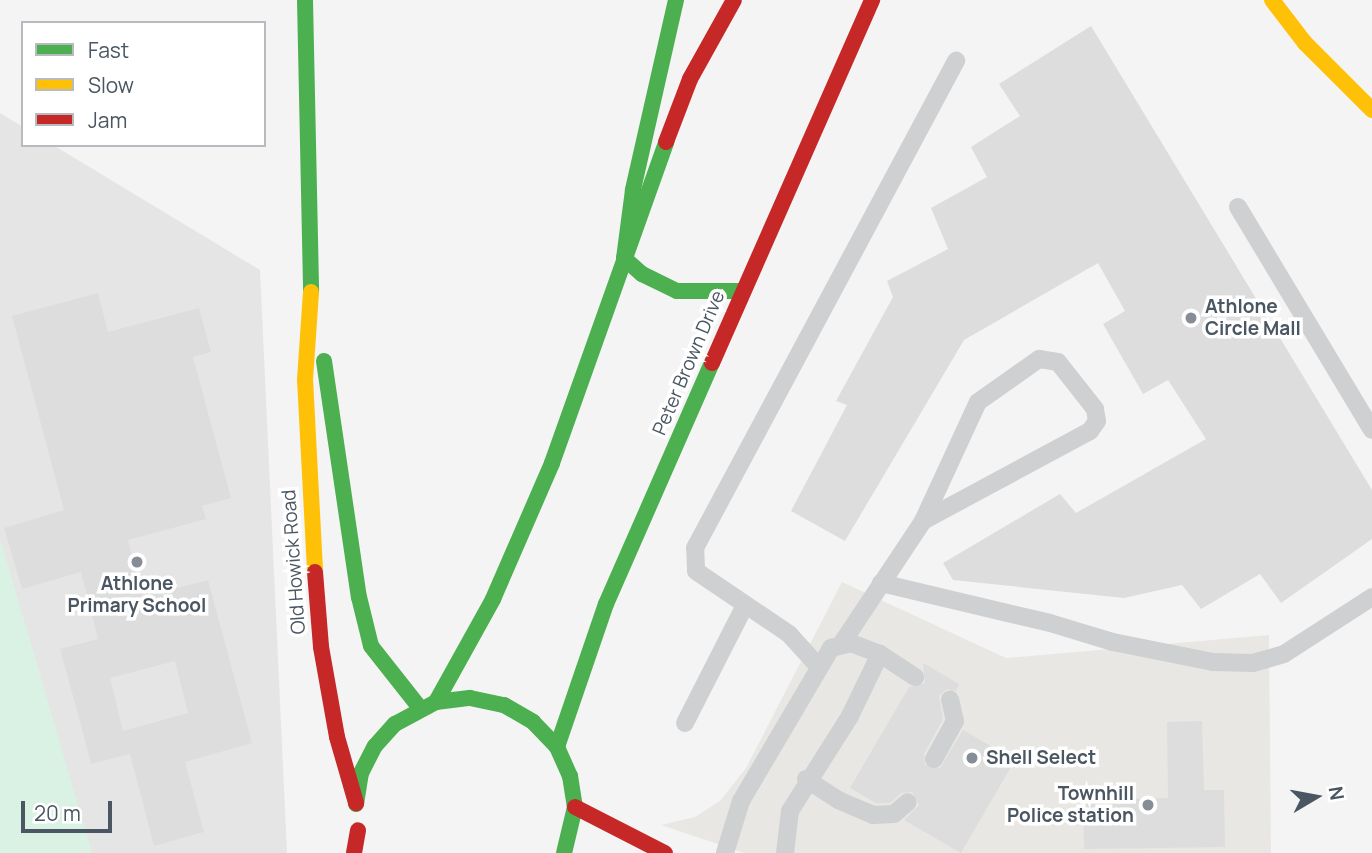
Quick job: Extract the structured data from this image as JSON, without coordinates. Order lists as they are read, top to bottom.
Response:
{
  "streets": {
    "main road": ["Peter Brown Drive", "Old Howick Road"]
  },
  "places": [
    "Athlone Circle Mall",
    "Athlone Primary School",
    "Shell Select",
    "Townhill Police station"
  ],
  "legend": ["Fast", "Slow", "Jam"],
  "scale_bar": "20 m",
  "north": "right"
}
